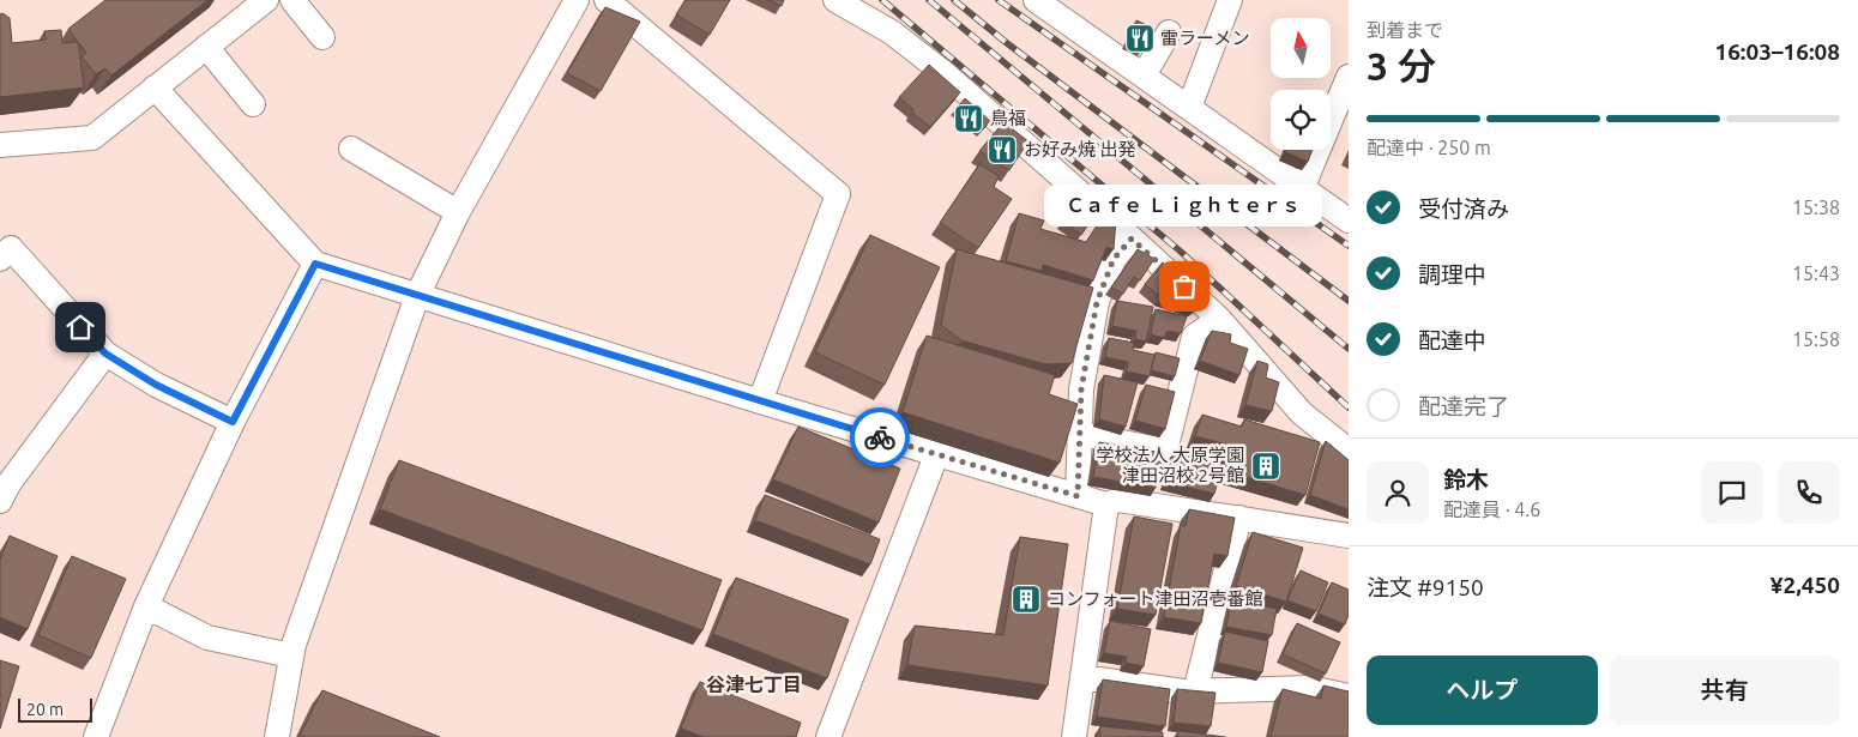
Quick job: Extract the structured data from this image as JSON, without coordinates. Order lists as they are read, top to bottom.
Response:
{
  "districts": ["谷津七丁目"],
  "places": {
    "restaurant": ["雷ラーメン", "鳥福", "お好み焼 出発"],
    "other": ["Ｃａｆｅ Ｌｉｇｈｔｅｒｓ"],
    "building": ["学校法人 大原学園 津田沼校 2号館", "コンフォート津田沼壱番館"]
  },
  "scale_bar": "20 m",
  "north": "top",
  "page": {
    "heading": ["3 分", "到着まで", "16:03–16:08"],
    "panel": [
      "鈴木",
      "配達員 · 4.6",
      "注文 #9150",
      "¥2,450"
    ],
    "bar": "配達中 · 250 m",
    "list": [
      ["受付済み", "15:38"],
      ["調理中", "15:43"],
      ["配達中", "15:58"],
      "配達完了"
    ],
    "bubble": "Ｃａｆｅ Ｌｉｇｈｔｅｒｓ",
    "buttons": ["ヘルプ", "共有"],
    "scale": "20 m"
  }
}
